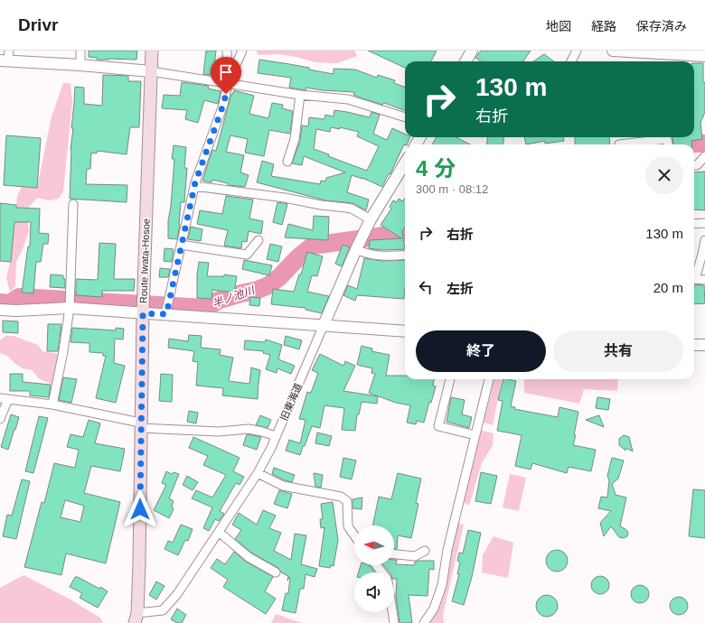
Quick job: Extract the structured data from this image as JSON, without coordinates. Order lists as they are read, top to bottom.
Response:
{
  "streets": {
    "main road": ["Route Iwata-Hosoe"],
    "street": ["旧東海道"]
  },
  "crossings": [
    ["Route Iwata-Hosoe", "旧東海道"]
  ],
  "water": ["半ノ池川"],
  "north": "left",
  "page": {
    "header": "Drivr",
    "nav": ["地図", "経路", "保存済み"],
    "turn": ["130 m", "右折"],
    "heading": ["4 分", "300 m · 08:12"],
    "list": [
      {
        "name": "右折",
        "value": "130 m"
      },
      {
        "name": "左折",
        "value": "20 m"
      }
    ],
    "buttons": ["終了", "共有"]
  }
}
